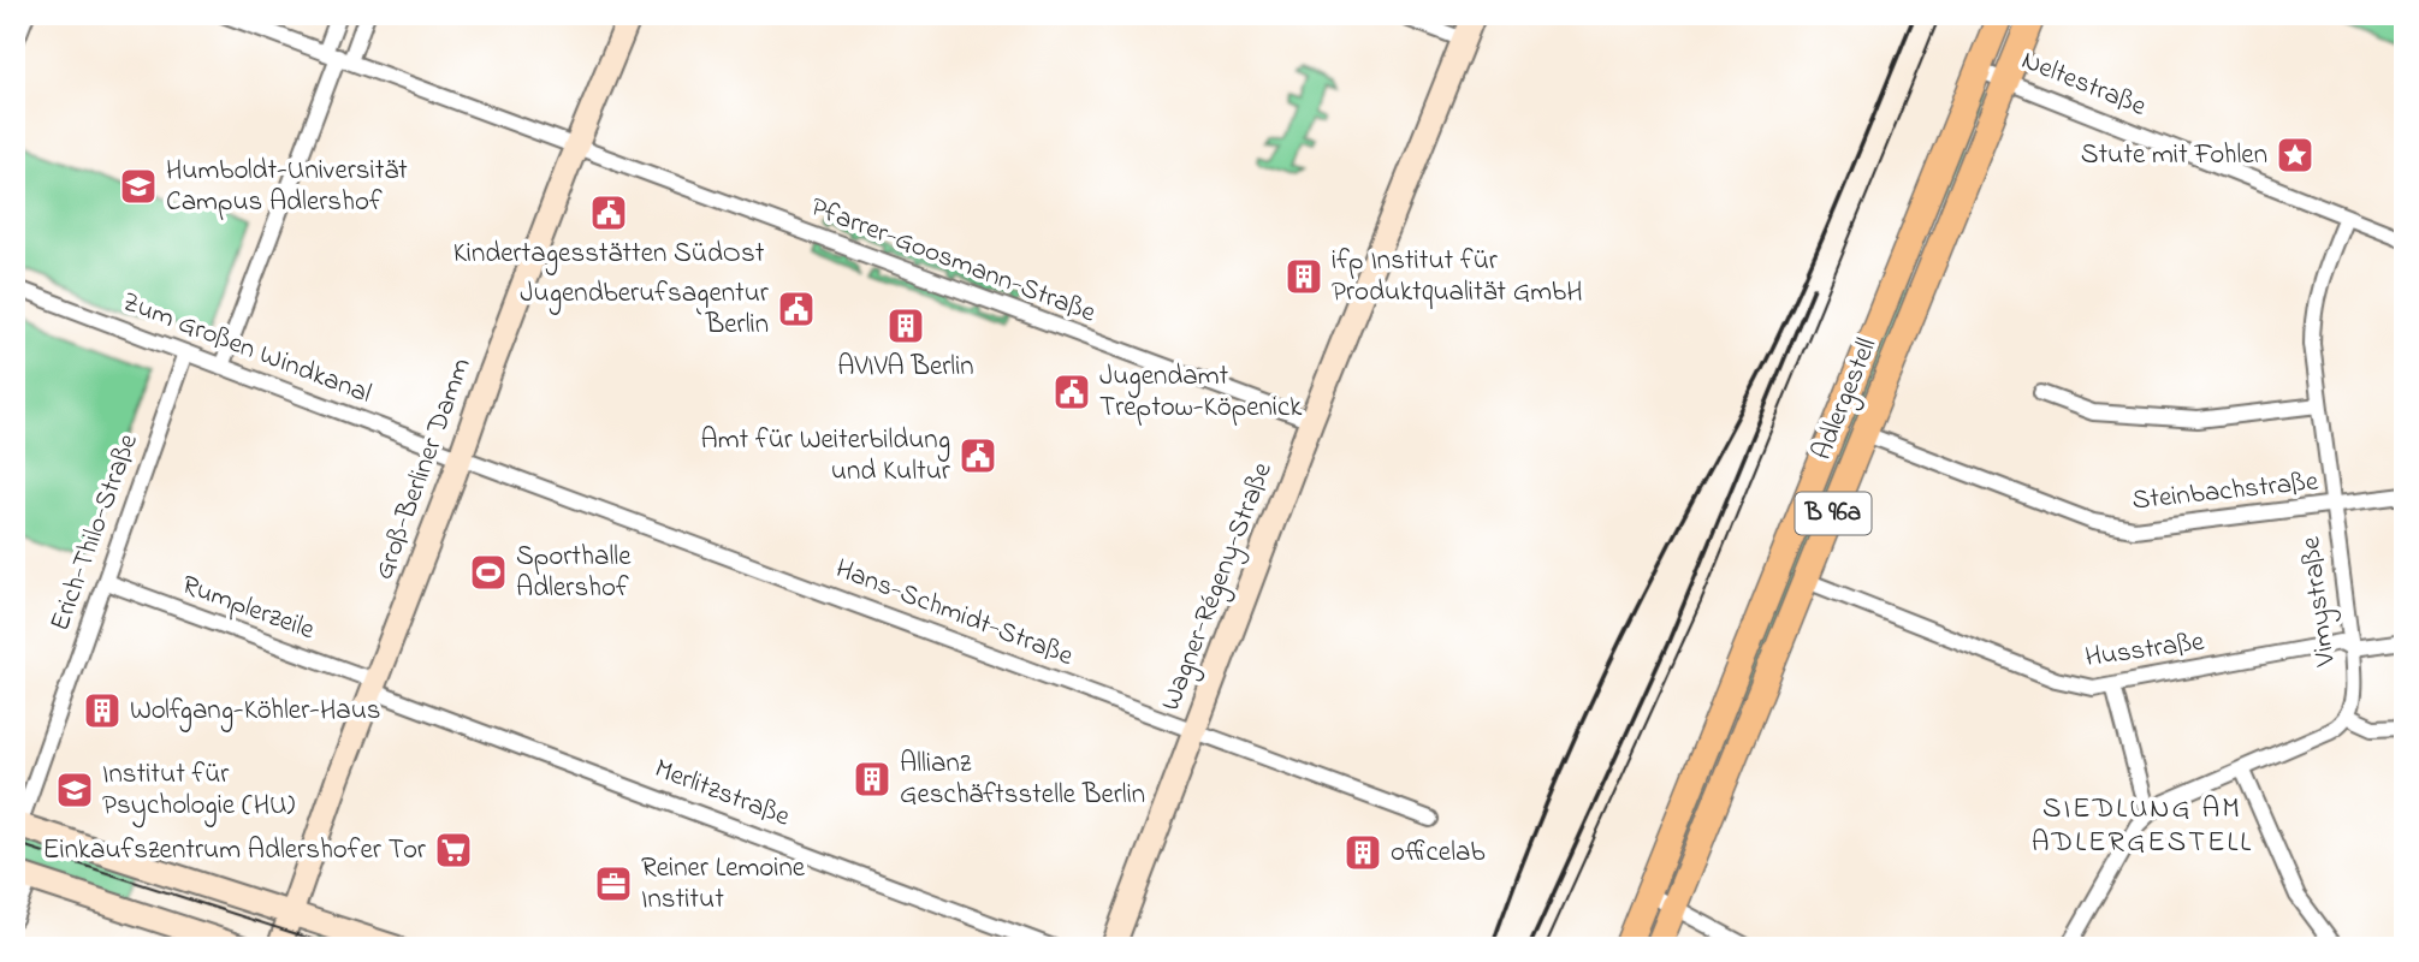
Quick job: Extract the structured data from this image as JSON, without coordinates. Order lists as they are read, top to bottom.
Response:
{
  "streets": {
    "main road": [
      "Adlergestell",
      "Groß-Berliner Damm",
      "B 96a",
      "Wagner-Régeny-Straße"
    ],
    "street": [
      "Neltestraße",
      "Pfarrer-Goosmann-Straße",
      "Zum Großen Windkanal",
      "Steinbachstraße",
      "Erich-Thilo-Straße",
      "Vimystraße",
      "Rumplerzeile",
      "Hans-Schmidt-Straße",
      "Husstraße",
      "Merlitzstraße"
    ]
  },
  "crossings": [
    ["Neltestraße", "Adlergestell"],
    ["Neltestraße", "Vimystraße"],
    ["Pfarrer-Goosmann-Straße", "Groß-Berliner Damm"],
    ["Pfarrer-Goosmann-Straße", "Wagner-Régeny-Straße"],
    ["Zum Großen Windkanal", "Groß-Berliner Damm"],
    ["Zum Großen Windkanal", "Erich-Thilo-Straße"],
    ["Zum Großen Windkanal", "Hans-Schmidt-Straße"],
    ["Adlergestell", "Steinbachstraße"],
    ["Adlergestell", "Husstraße"],
    ["Groß-Berliner Damm", "Rumplerzeile"],
    ["Groß-Berliner Damm", "Hans-Schmidt-Straße"],
    ["Groß-Berliner Damm", "Merlitzstraße"],
    ["Steinbachstraße", "Vimystraße"],
    ["Erich-Thilo-Straße", "Rumplerzeile"],
    ["Wagner-Régeny-Straße", "Hans-Schmidt-Straße"],
    ["Vimystraße", "Husstraße"],
    ["Rumplerzeile", "Merlitzstraße"]
  ],
  "districts": ["SIEDLUNG AM ADLERGESTELL"],
  "places": {
    "place": ["Stute mit Fohlen"],
    "school or university": ["Humboldt-Universität Campus Adlershof", "Institut für Psychologie (HU)"],
    "public building": [
      "Kindertagesstätten SüdOst",
      "Jugendberufsagentur Berlin",
      "Jugendamt Treptow-Köpenick",
      "Amt für Weiterbildung und Kultur"
    ],
    "building": [
      "ifp Institut für Produktqualität GmbH",
      "AVIVA Berlin",
      "Wolfgang-Köhler-Haus",
      "Allianz Geschäftsstelle Berlin",
      "officelab"
    ],
    "sports": ["Sporthalle Adlershof"],
    "supermarket": ["Einkaufszentrum Adlershofer Tor"],
    "office": ["Reiner Lemoine Institut"]
  }
}
